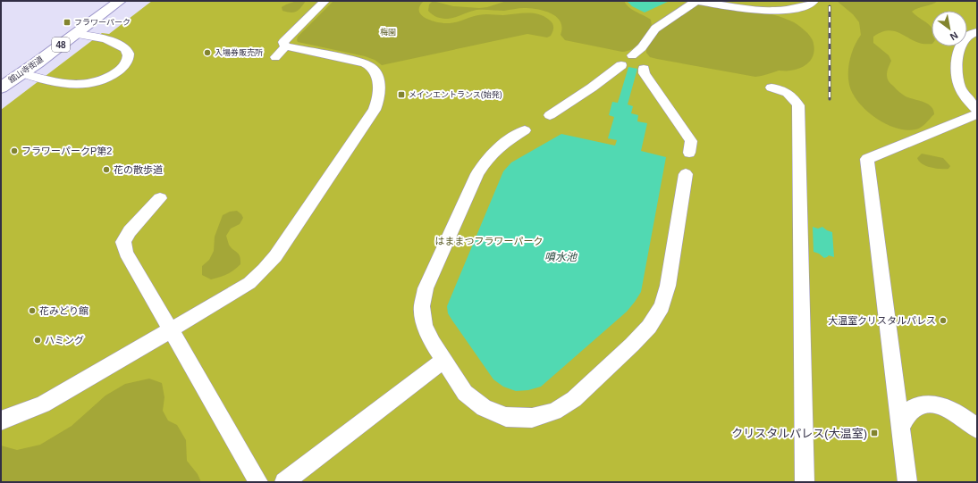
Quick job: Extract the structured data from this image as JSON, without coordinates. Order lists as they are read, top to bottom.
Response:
{
  "streets": {
    "main road": ["48", "舘山寺街道"]
  },
  "water": ["噴水池"],
  "parks": ["梅園", "はままつフラワーパーク"],
  "places": {
    "transit": ["フラワーパーク", "メインエントランス(始発)", "クリスタルパレス(大温室)"],
    "other": [
      "入場券販売所",
      "フラワーパークP第2",
      "花の散歩道",
      "花みどり館",
      "大温室クリスタルパレス",
      "ハミング"
    ]
  },
  "north": "bottom right"
}
